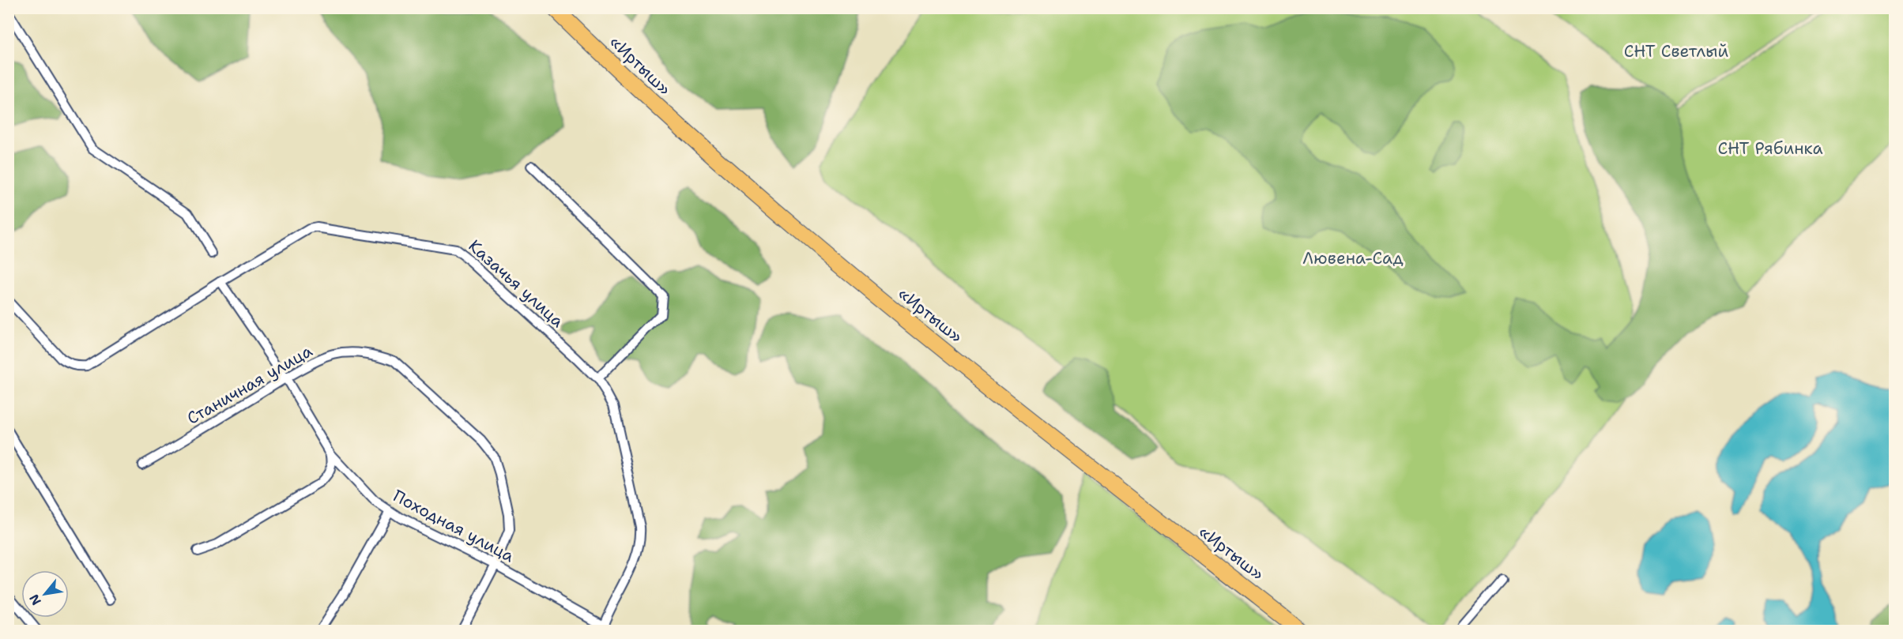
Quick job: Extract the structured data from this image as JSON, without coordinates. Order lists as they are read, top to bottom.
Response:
{
  "streets": {
    "highway": ["«Иртыш»"],
    "street": ["Казачья улица", "Станичная улица", "Походная улица"]
  },
  "crossings": [
    ["Казачья улица", "Походная улица"],
    ["Станичная улица", "Походная улица"]
  ],
  "parks": ["СНТ Светлый", "СНТ Рябинка", "Лювена-Сад"],
  "north": "bottom left"
}
